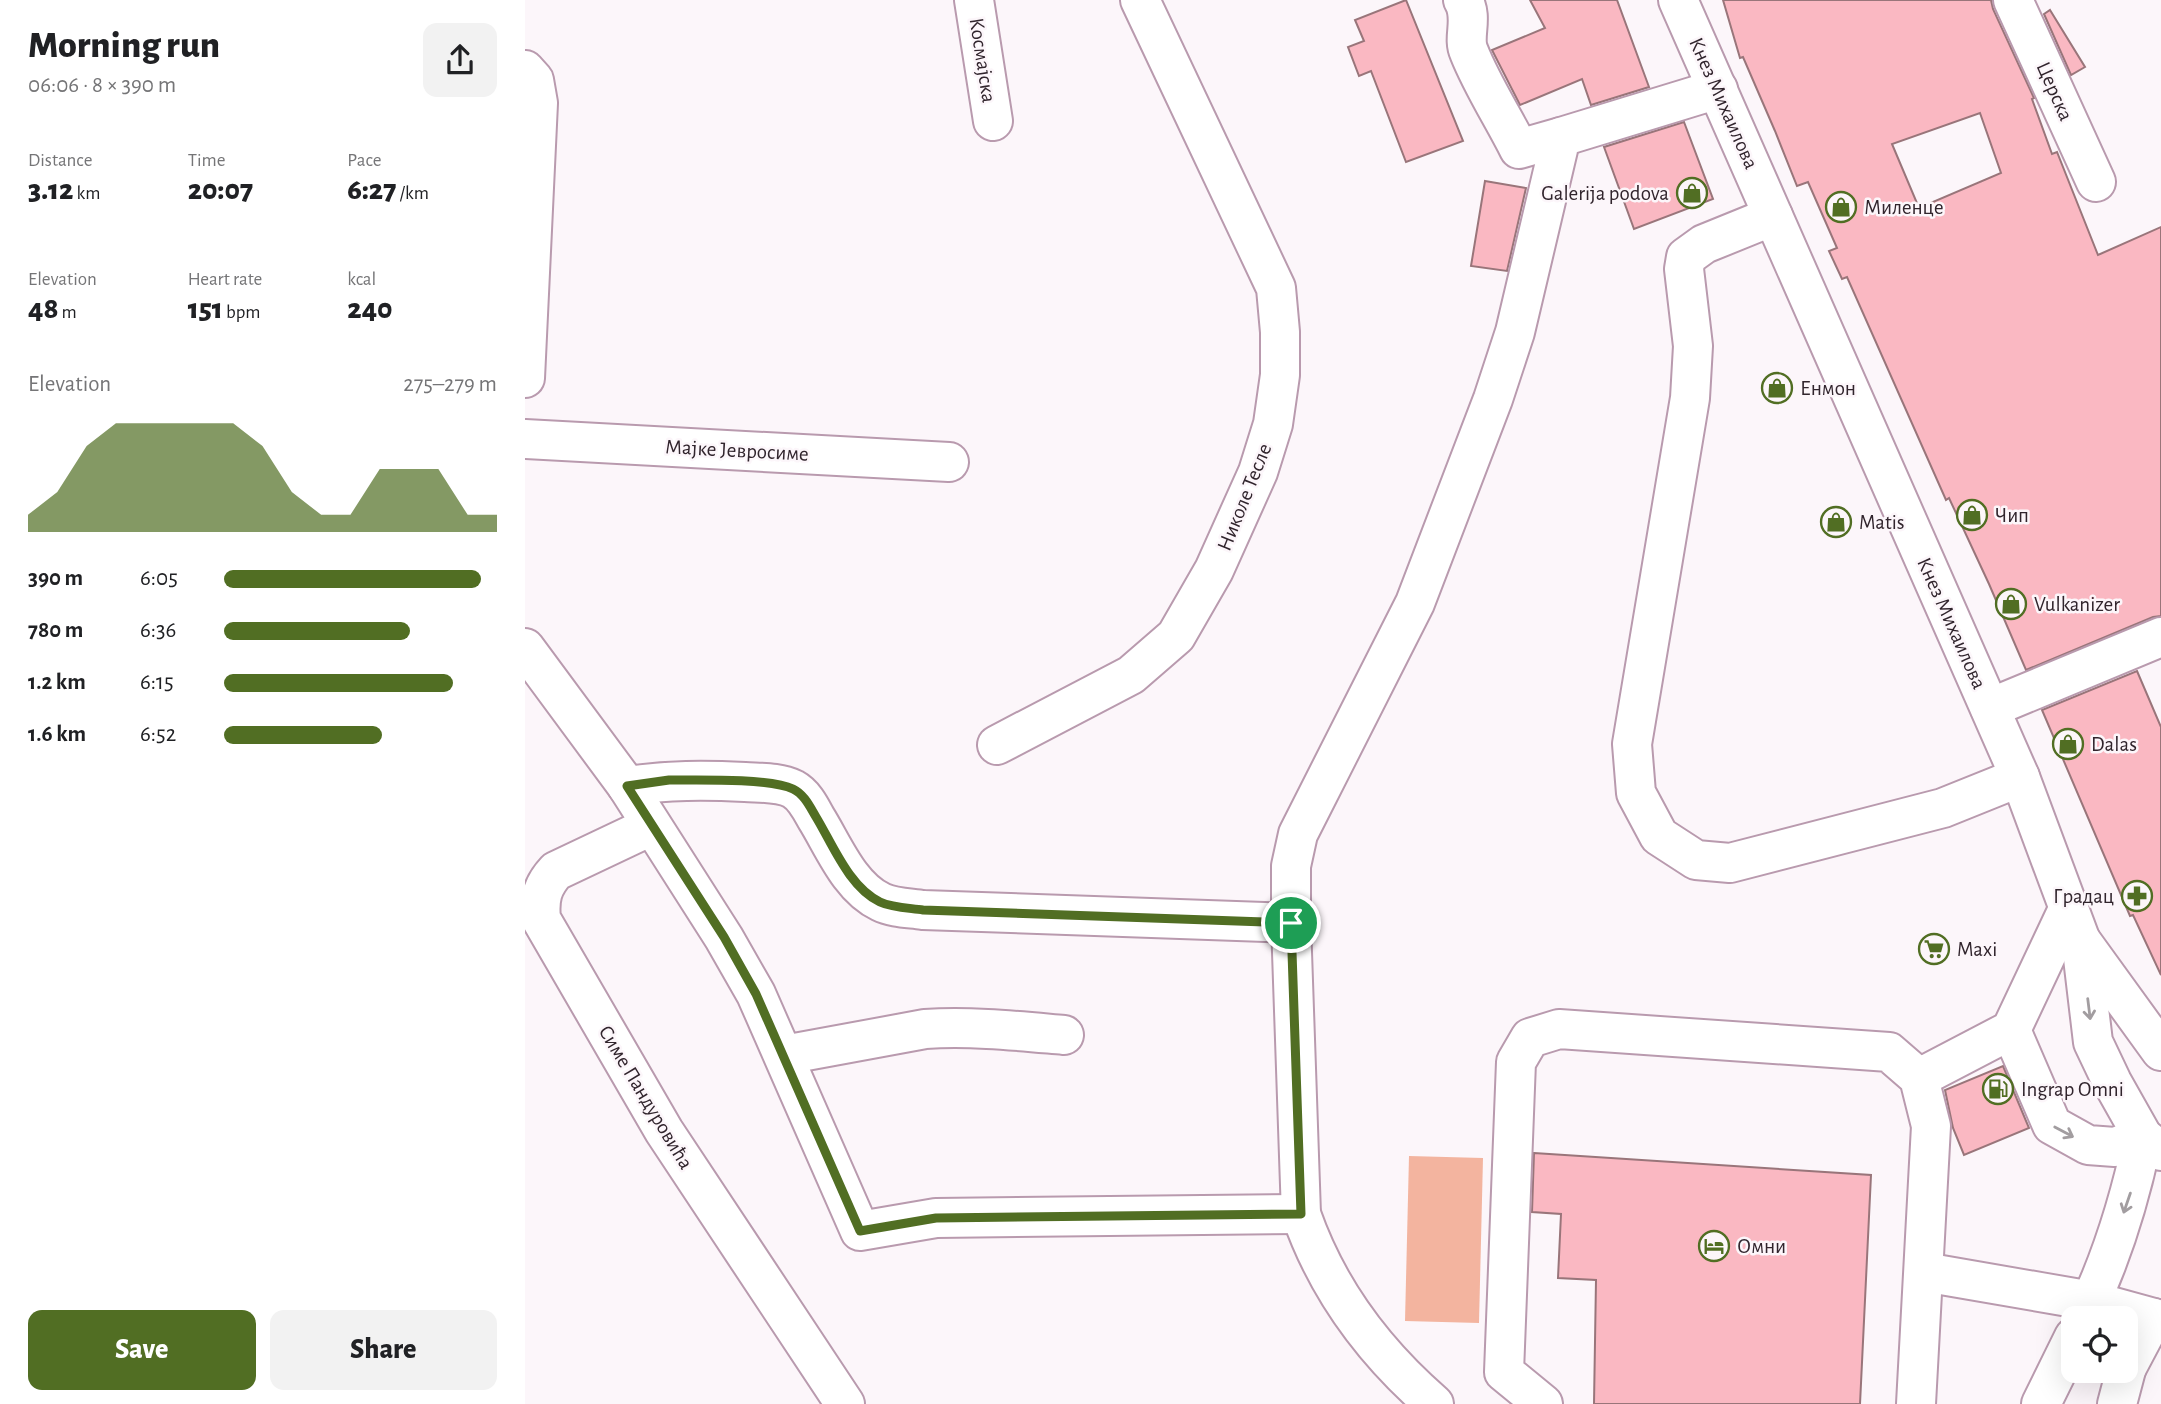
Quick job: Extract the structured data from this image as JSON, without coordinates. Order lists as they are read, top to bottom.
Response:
{
  "streets": {
    "street": [
      "Космајска",
      "Церска",
      "Кнез Михаилова",
      "Мајке Јевросиме",
      "Николе Тесле",
      "Симе Пандуровића"
    ]
  },
  "places": {
    "shop": [
      "Galerija podova",
      "Миленце",
      "Енмон",
      "Чип",
      "Matis",
      "Vulkanizer",
      "Dalas"
    ],
    "pharmacy": ["Градац"],
    "supermarket": ["Maxi"],
    "fuel station": ["Ingrap Omni"],
    "hotel": ["Омни"]
  },
  "page": {
    "heading": ["Morning run", "06:06 · 8 × 390 m"],
    "stats": [
      ["Distance", "3.12 km"],
      ["Time", "20:07"],
      ["Pace", "6:27 /km"],
      ["Elevation", "48 m"],
      ["Heart rate", "151 bpm"],
      ["kcal", "240"]
    ],
    "chart": ["Elevation", "275–279 m"],
    "list": [
      {
        "name": "390 m",
        "note": "6:05"
      },
      {
        "name": "780 m",
        "note": "6:36"
      },
      {
        "name": "1.2 km",
        "note": "6:15"
      },
      {
        "name": "1.6 km",
        "note": "6:52"
      }
    ],
    "buttons": ["Save", "Share"]
  }
}
